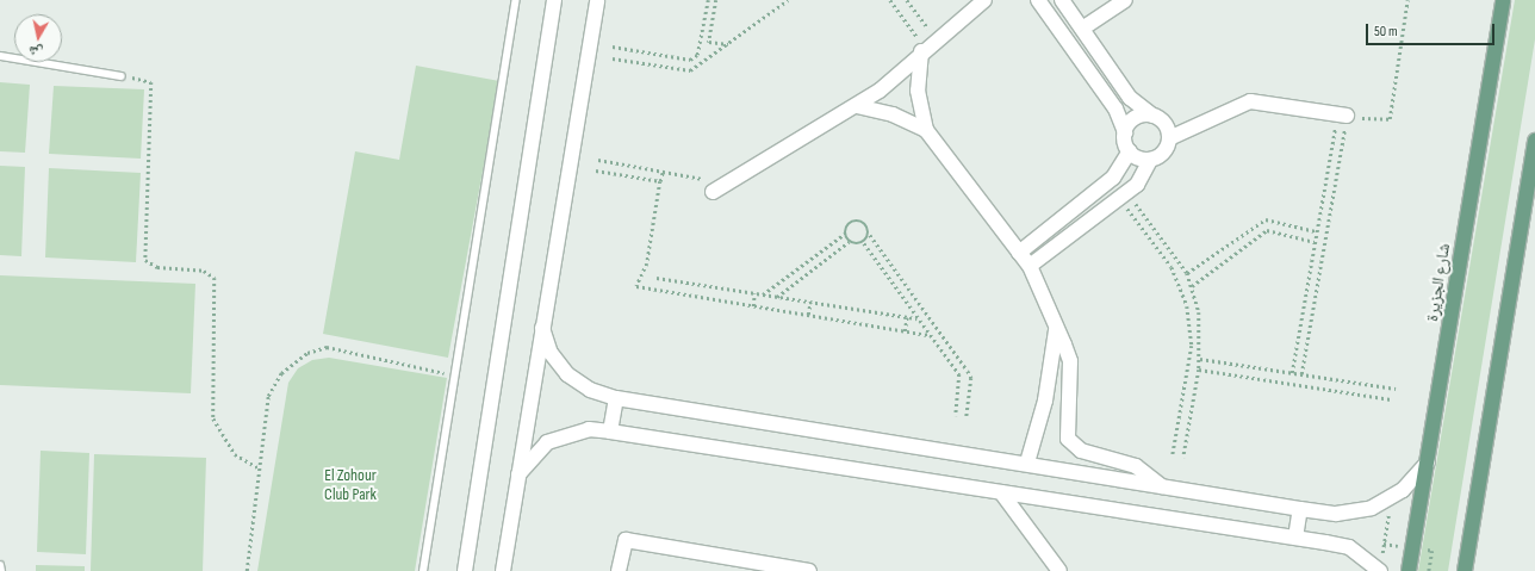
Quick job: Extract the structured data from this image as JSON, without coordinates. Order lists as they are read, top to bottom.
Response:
{
  "streets": {
    "main road": ["شارع الجزيرة"]
  },
  "parks": ["El Zohour Club Park"],
  "scale_bar": "50 m",
  "north": "bottom"
}
